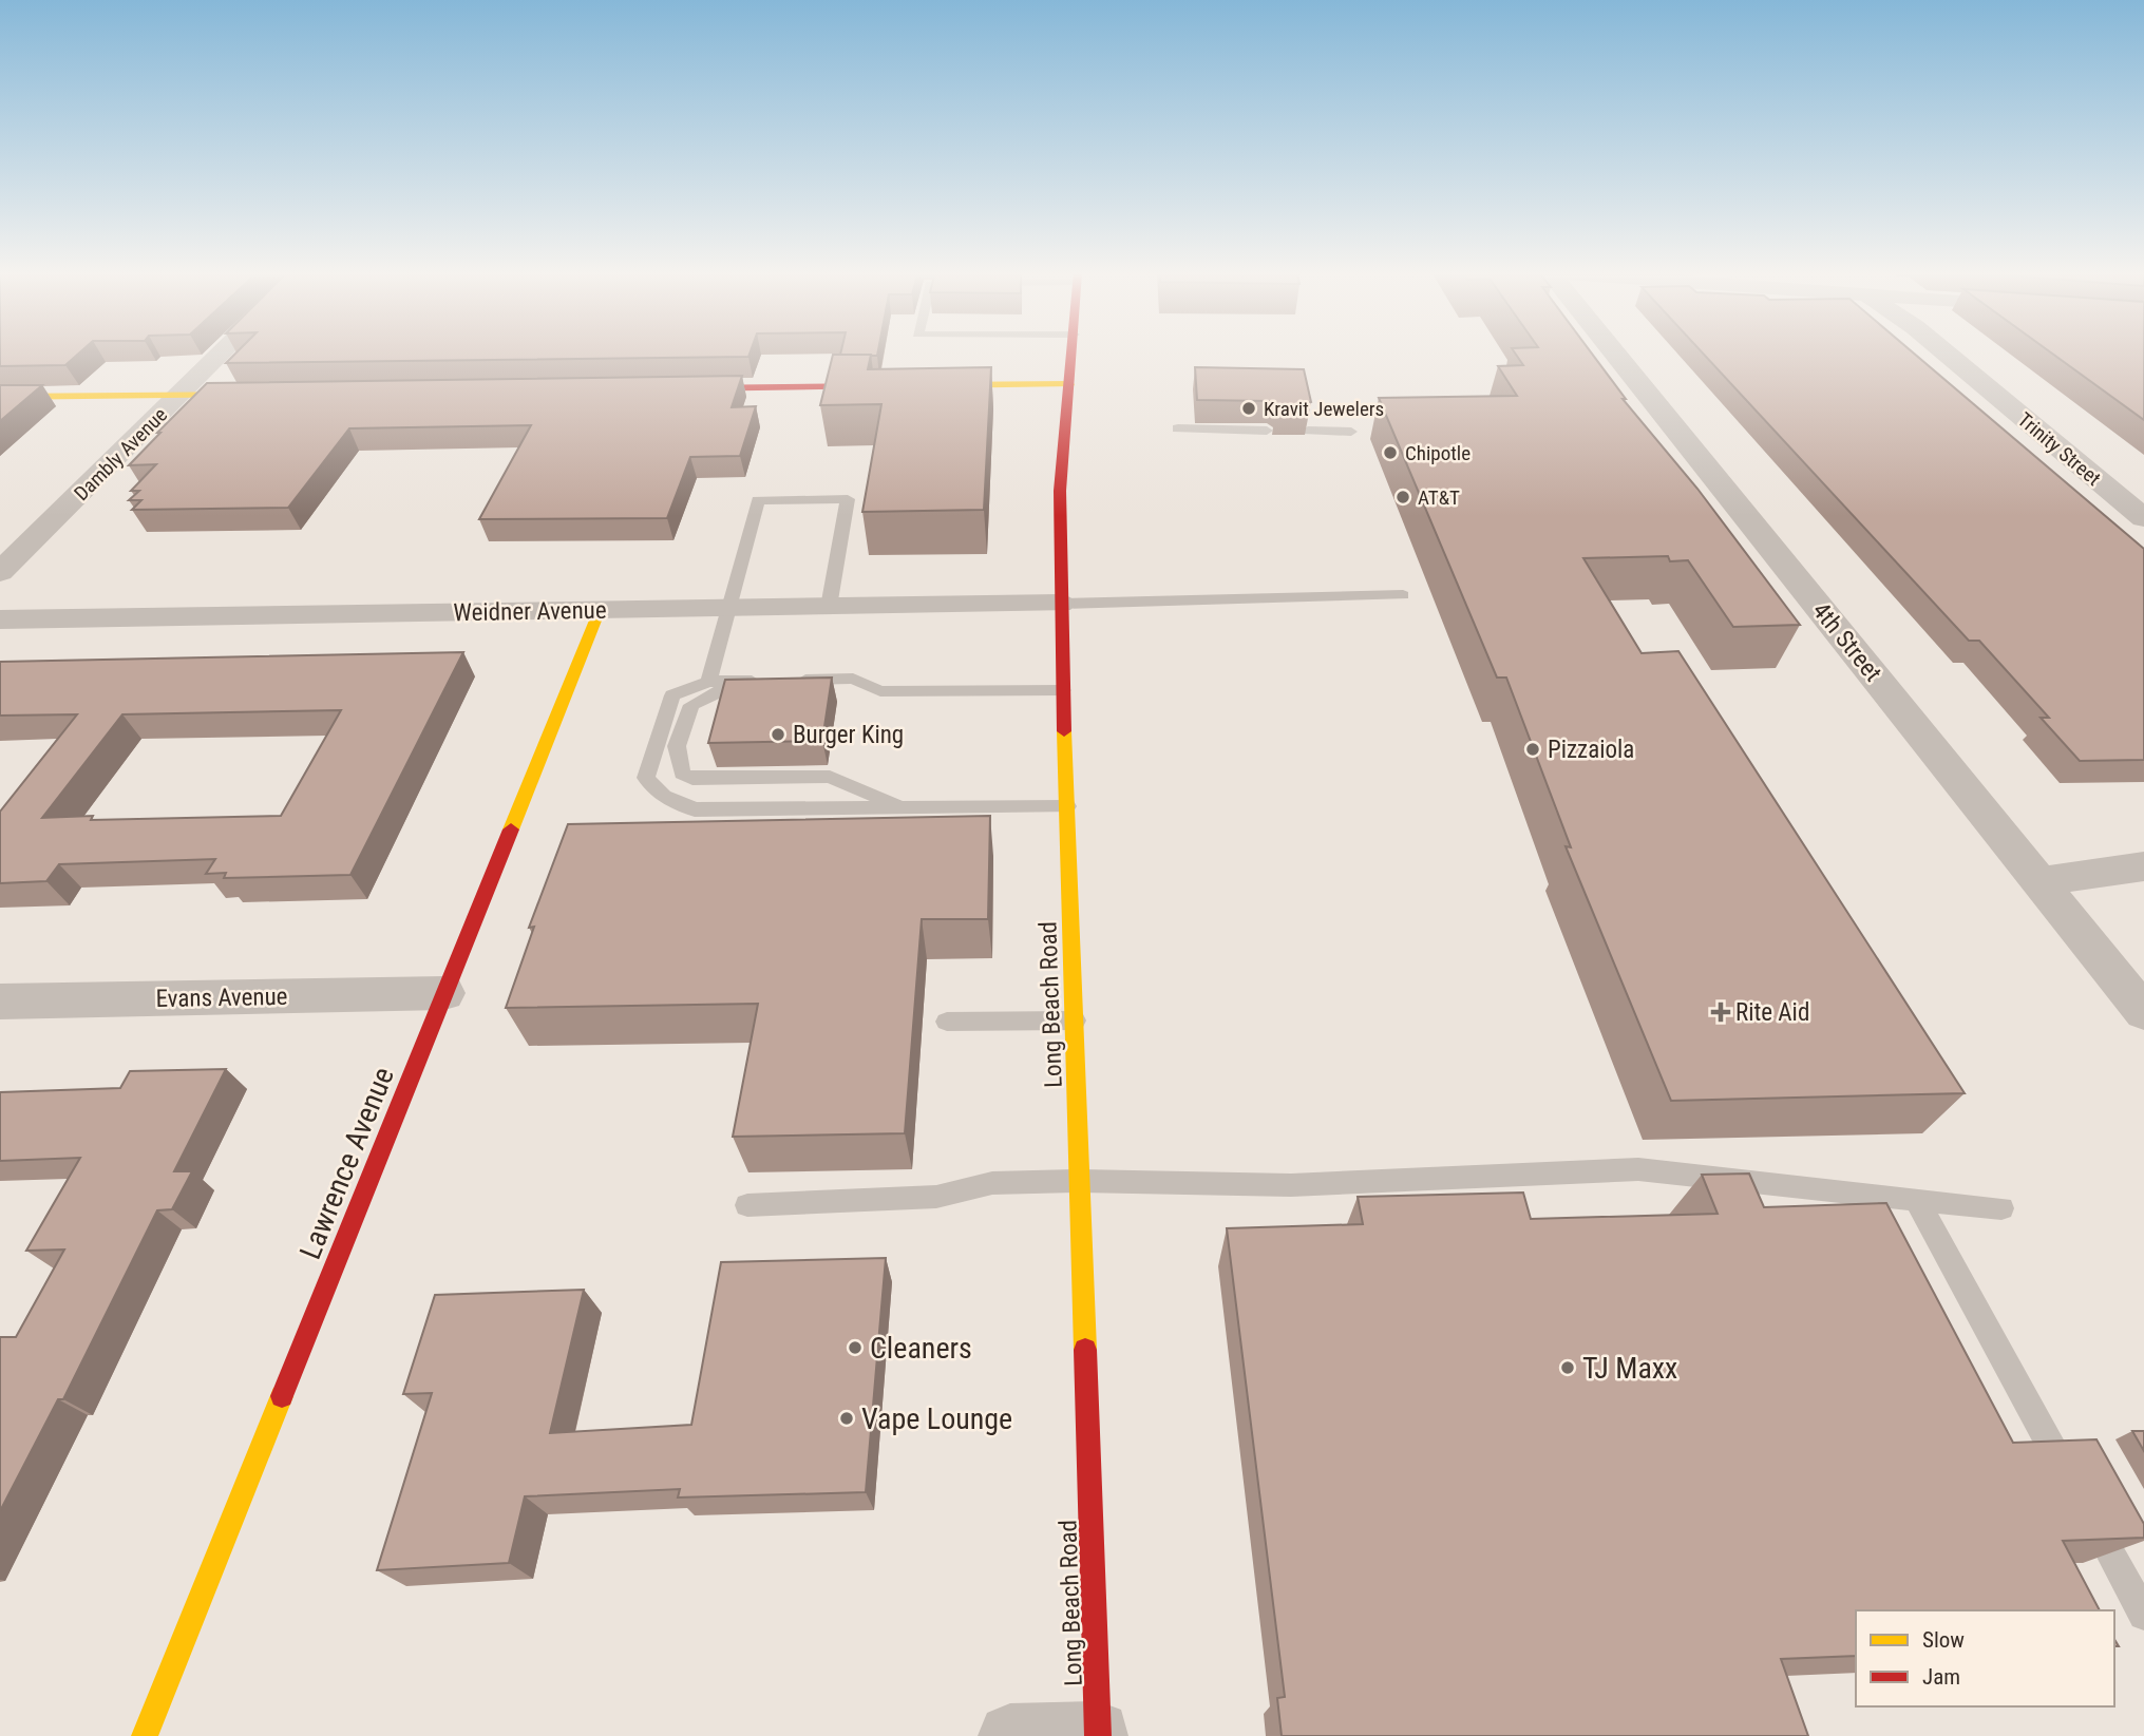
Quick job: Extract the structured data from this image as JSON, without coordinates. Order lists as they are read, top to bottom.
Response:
{
  "streets": {
    "main road": ["Long Beach Road", "Lawrence Avenue"],
    "street": [
      "Trinity Street",
      "Dambly Avenue",
      "Weidner Avenue",
      "4th Street",
      "Evans Avenue"
    ]
  },
  "crossings": [
    ["Weidner Avenue", "Long Beach Road"],
    ["Weidner Avenue", "Lawrence Avenue"],
    ["Evans Avenue", "Lawrence Avenue"]
  ],
  "places": {
    "other": [
      "Kravit Jewelers",
      "Chipotle",
      "AT&T",
      "Burger King",
      "Pizzaiola",
      "Cleaners",
      "TJ Maxx",
      "Vape Lounge"
    ],
    "health": ["Rite Aid"]
  },
  "legend": ["Slow", "Jam"]
}
